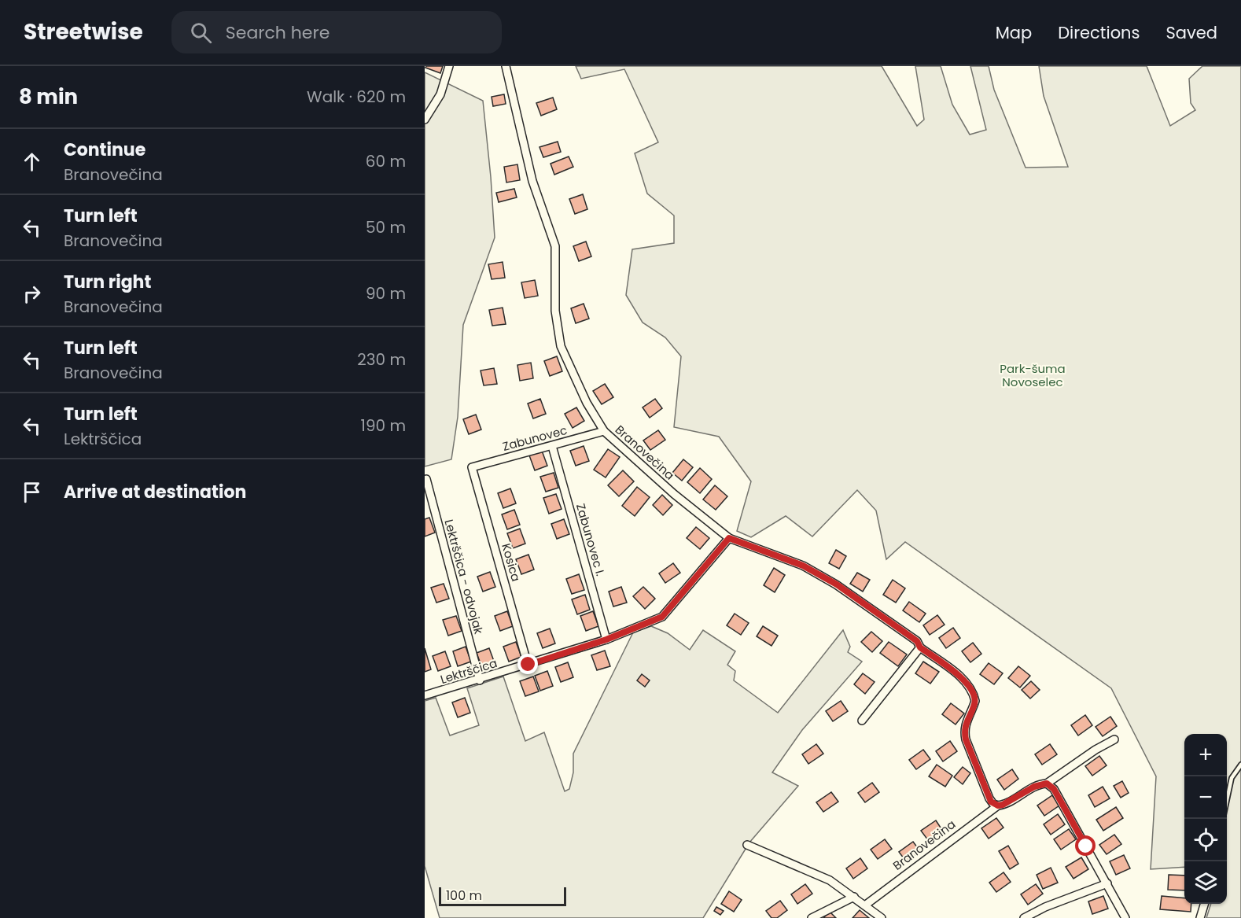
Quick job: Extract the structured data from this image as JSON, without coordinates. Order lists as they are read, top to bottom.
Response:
{
  "streets": {
    "street": [
      "Zabunovec",
      "Branovečina",
      "Zabunovec I.",
      "Kosica",
      "Lektrščica - odvojak",
      "Lektrščica"
    ]
  },
  "crossings": [
    ["Zabunovec", "Branovečina"],
    ["Zabunovec", "Zabunovec I."],
    ["Zabunovec", "Kosica"],
    ["Branovečina", "Lektrščica"],
    ["Zabunovec I.", "Lektrščica"],
    ["Kosica", "Lektrščica"],
    ["Lektrščica - odvojak", "Lektrščica"]
  ],
  "parks": ["Park-šuma Novoselec"],
  "scale_bar": "100 m",
  "page": {
    "header": "Streetwise",
    "search": "Search here",
    "nav": ["Map", "Directions", "Saved"],
    "heading": ["8 min", "Walk · 620 m"],
    "list": [
      ["Continue", "Branovečina", "60 m"],
      ["Turn left", "Branovečina", "50 m"],
      ["Turn right", "Branovečina", "90 m"],
      ["Turn left", "Branovečina", "230 m"],
      ["Turn left", "Lektrščica", "190 m"],
      "Arrive at destination"
    ],
    "map_buttons": ["+", "−"],
    "scale": "100 m"
  }
}
